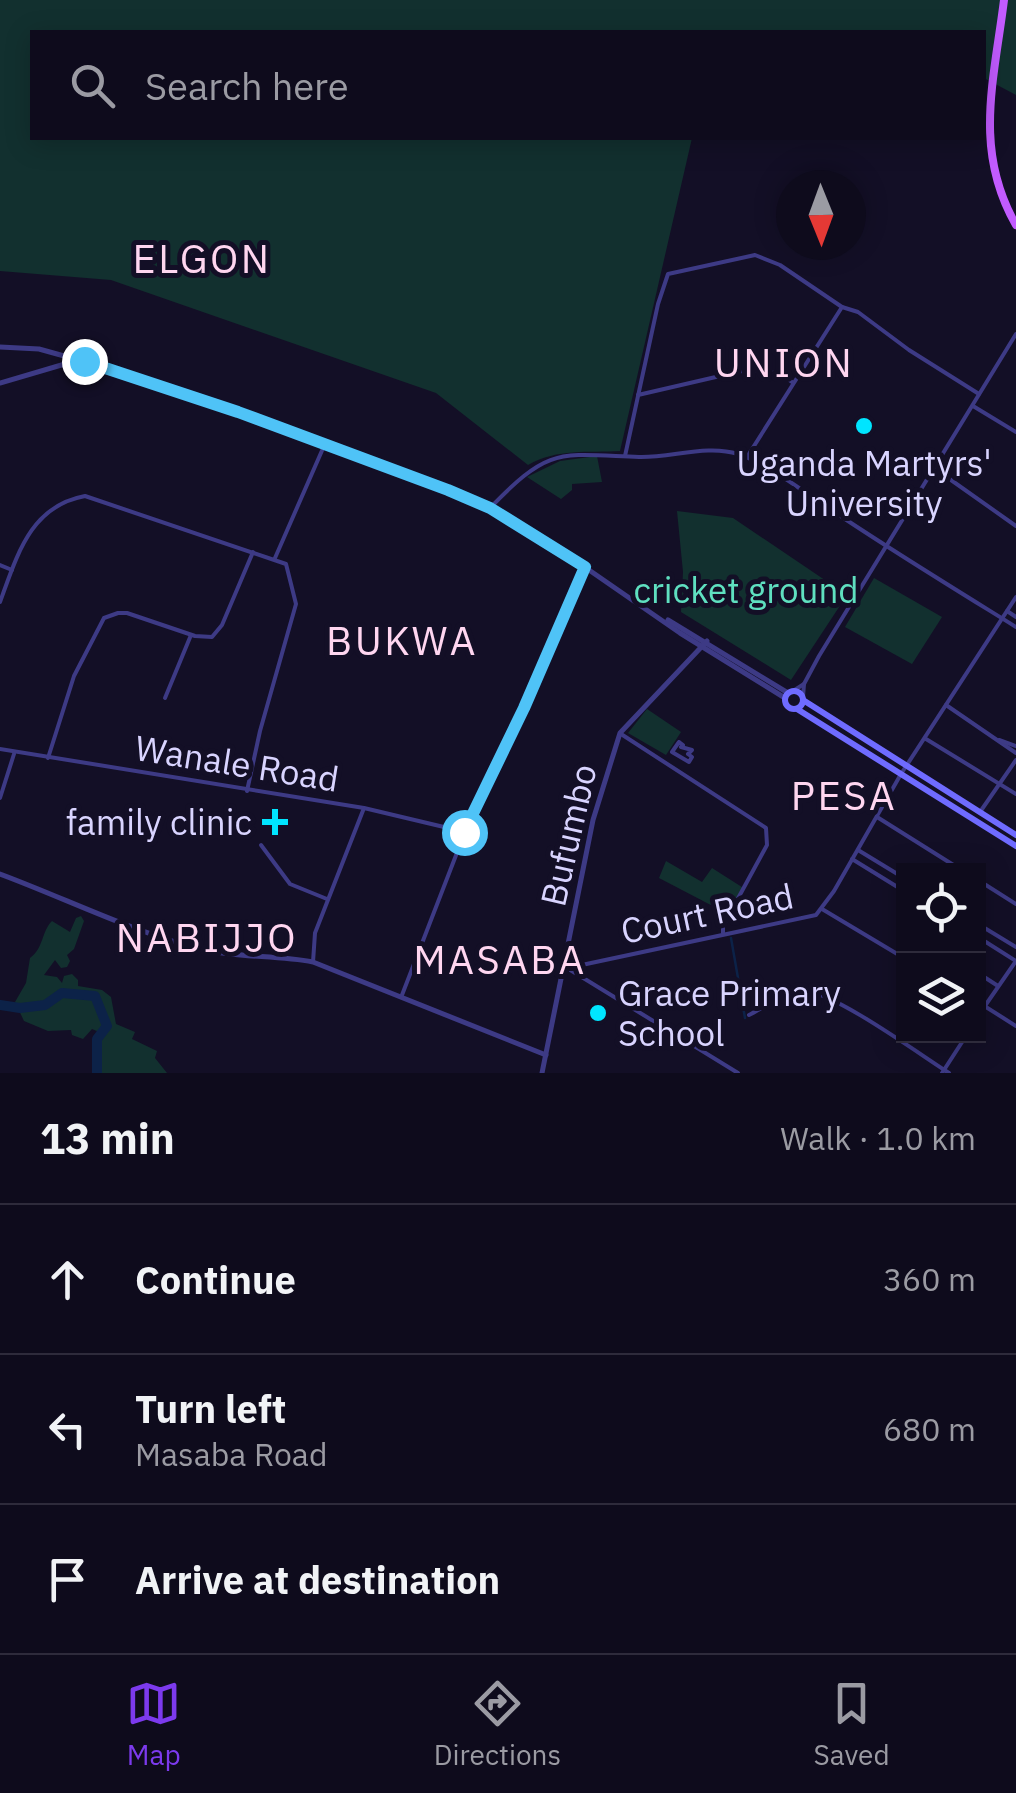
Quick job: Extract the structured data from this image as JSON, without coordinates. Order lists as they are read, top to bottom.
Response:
{
  "streets": {
    "street": ["Wanale Road", "Bufumbo", "Court Road"]
  },
  "crossings": [
    ["Bufumbo", "Court Road"]
  ],
  "districts": [
    "ELGON",
    "UNION",
    "BUKWA",
    "PESA",
    "NABIJJO",
    "MASABA"
  ],
  "parks": ["cricket ground"],
  "places": {
    "other": ["Uganda Martyrs' University", "Grace Primary School"],
    "health": ["family clinic"]
  },
  "north": "bottom",
  "page": {
    "search": "Search here",
    "heading": ["13 min", "Walk · 1.0 km"],
    "list": [
      ["Continue", "360 m"],
      ["Turn left", "Masaba Road", "680 m"],
      "Arrive at destination"
    ],
    "nav": ["Map", "Directions", "Saved"]
  }
}
